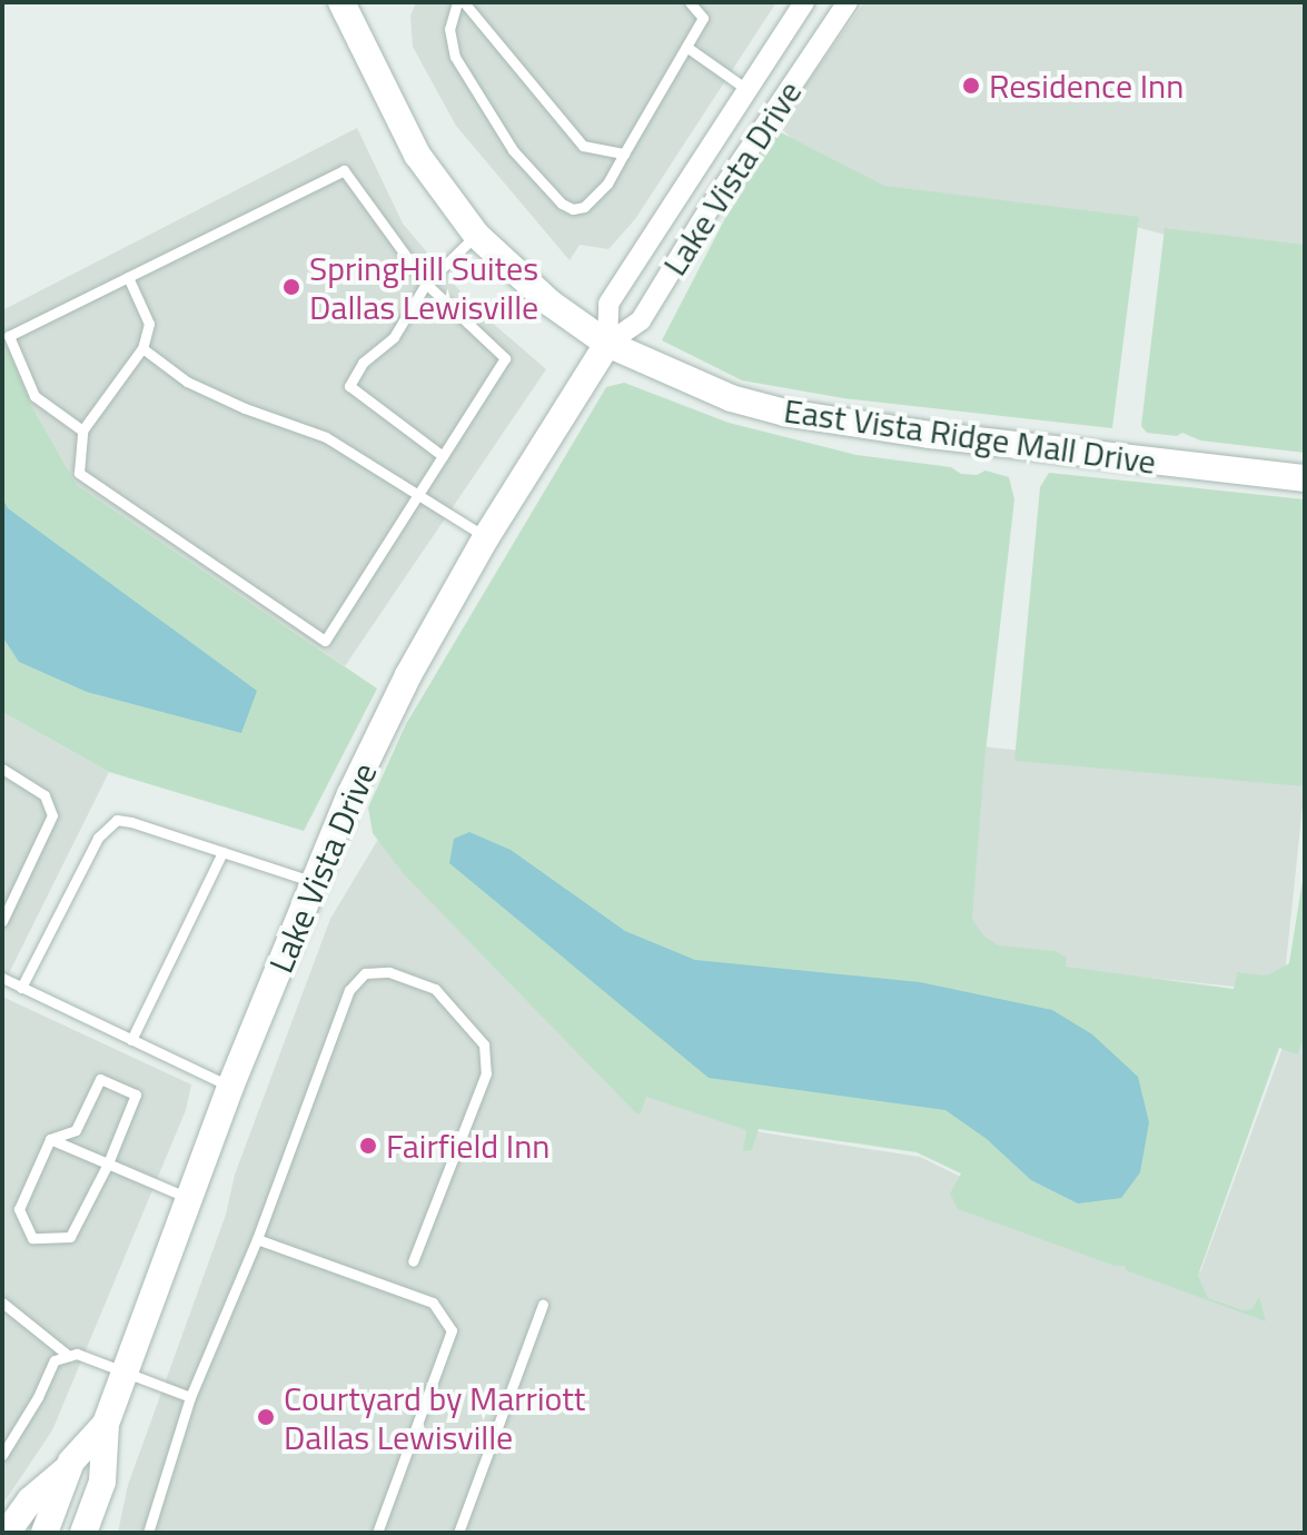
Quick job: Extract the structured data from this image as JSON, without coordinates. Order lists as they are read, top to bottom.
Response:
{
  "streets": {
    "street": ["Lake Vista Drive", "East Vista Ridge Mall Drive"]
  },
  "crossings": [
    ["Lake Vista Drive", "East Vista Ridge Mall Drive"]
  ],
  "places": [
    "Residence Inn",
    "SpringHill Suites Dallas Lewisville",
    "Fairfield Inn",
    "Courtyard by Marriott Dallas Lewisville"
  ]
}
